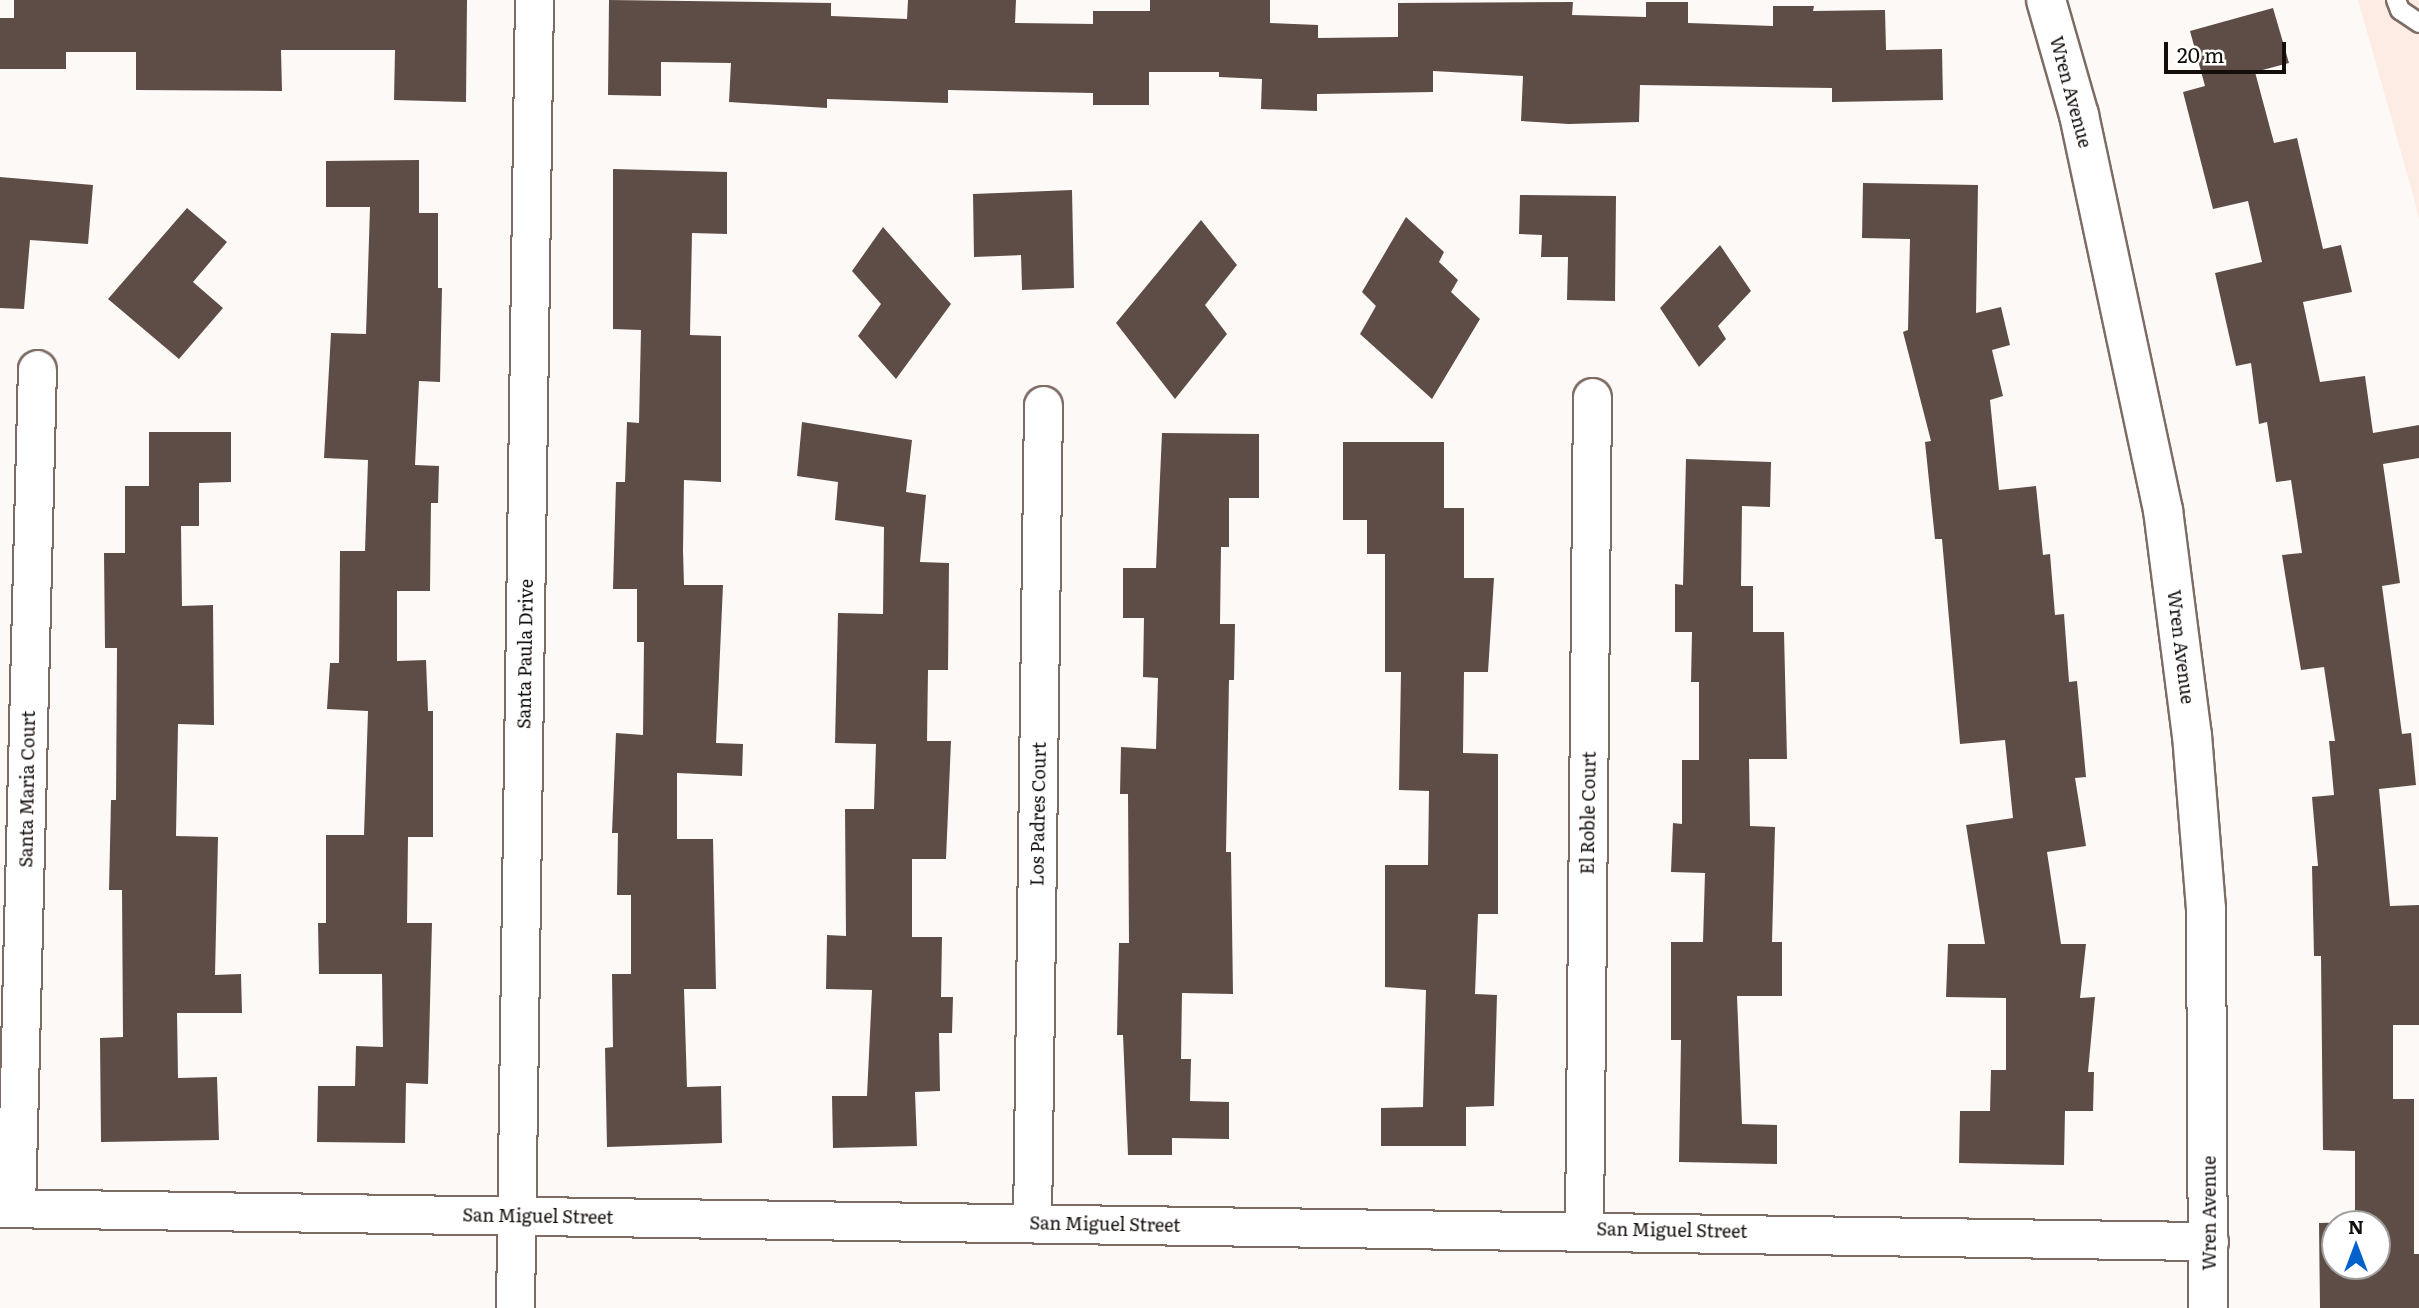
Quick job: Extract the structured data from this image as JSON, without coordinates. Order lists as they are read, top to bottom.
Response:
{
  "streets": {
    "street": [
      "Wren Avenue",
      "Santa Paula Drive",
      "Santa Maria Court",
      "El Roble Court",
      "Los Padres Court",
      "San Miguel Street"
    ]
  },
  "crossings": [
    ["Wren Avenue", "San Miguel Street"],
    ["Santa Paula Drive", "San Miguel Street"],
    ["Santa Maria Court", "San Miguel Street"],
    ["El Roble Court", "San Miguel Street"],
    ["Los Padres Court", "San Miguel Street"]
  ],
  "scale_bar": "20 m",
  "north": "top"
}
